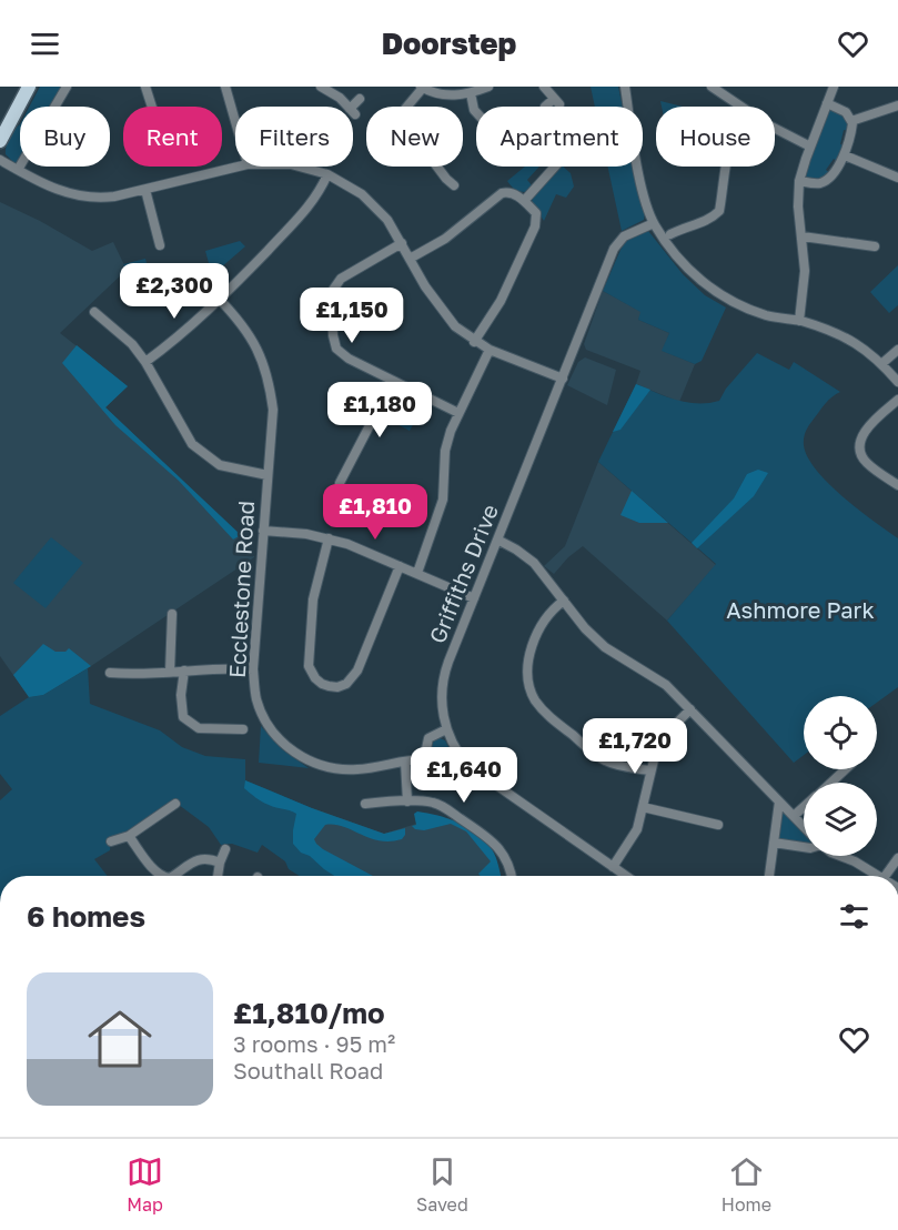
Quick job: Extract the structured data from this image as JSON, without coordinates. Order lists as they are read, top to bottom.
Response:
{
  "streets": {
    "street": ["Griffiths Drive", "Ecclestone Road"]
  },
  "crossings": [
    ["Griffiths Drive", "Ecclestone Road"]
  ],
  "parks": ["Ashmore Park"],
  "page": {
    "header": "Doorstep",
    "chip": [
      "Buy",
      "Rent",
      "Filters",
      "New",
      "Apartment",
      "House"
    ],
    "price": [
      "£2,300",
      "£1,150",
      "£1,180",
      "£1,810",
      "£1,720",
      "£1,640"
    ],
    "heading": "6 homes",
    "list": [
      {
        "name": "£1,810/mo",
        "note": "3 rooms · 95 m² · Southall Road"
      }
    ],
    "tabs": ["Map", "Saved", "Home"]
  }
}
